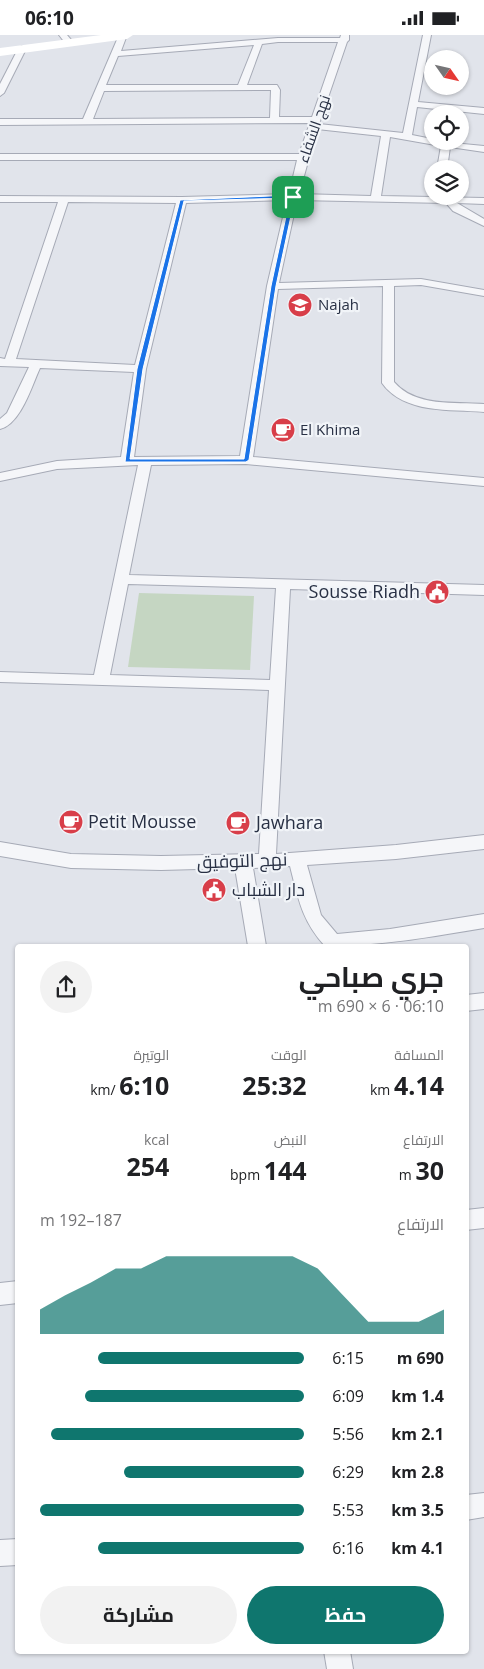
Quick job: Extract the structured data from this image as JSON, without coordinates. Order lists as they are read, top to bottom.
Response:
{
  "streets": {
    "street": ["نهج الشفاء", "نهج التوفيق"]
  },
  "places": {
    "school or university": ["Najah"],
    "cafe": ["El Khima", "Petit Mousse", "Jawhara"],
    "public building": ["Sousse Riadh", "دار الشباب"]
  },
  "north": "bottom right",
  "page": {
    "status": "06:10",
    "heading": ["جري صباحي", "06:10 · 6 × 690 m"],
    "stats": [
      ["المسافة", "4.14 km"],
      ["الوقت", "25:32"],
      ["الوتيرة", "6:10 /km"],
      ["الارتفاع", "30 m"],
      ["النبض", "144 bpm"],
      ["kcal", "254"]
    ],
    "chart": ["الارتفاع", "187–192 m"],
    "list": [
      {
        "name": "690 m",
        "note": "6:15"
      },
      {
        "name": "1.4 km",
        "note": "6:09"
      },
      {
        "name": "2.1 km",
        "note": "5:56"
      },
      {
        "name": "2.8 km",
        "note": "6:29"
      },
      {
        "name": "3.5 km",
        "note": "5:53"
      },
      {
        "name": "4.1 km",
        "note": "6:16"
      }
    ],
    "buttons": ["حفظ", "مشاركة"]
  }
}
